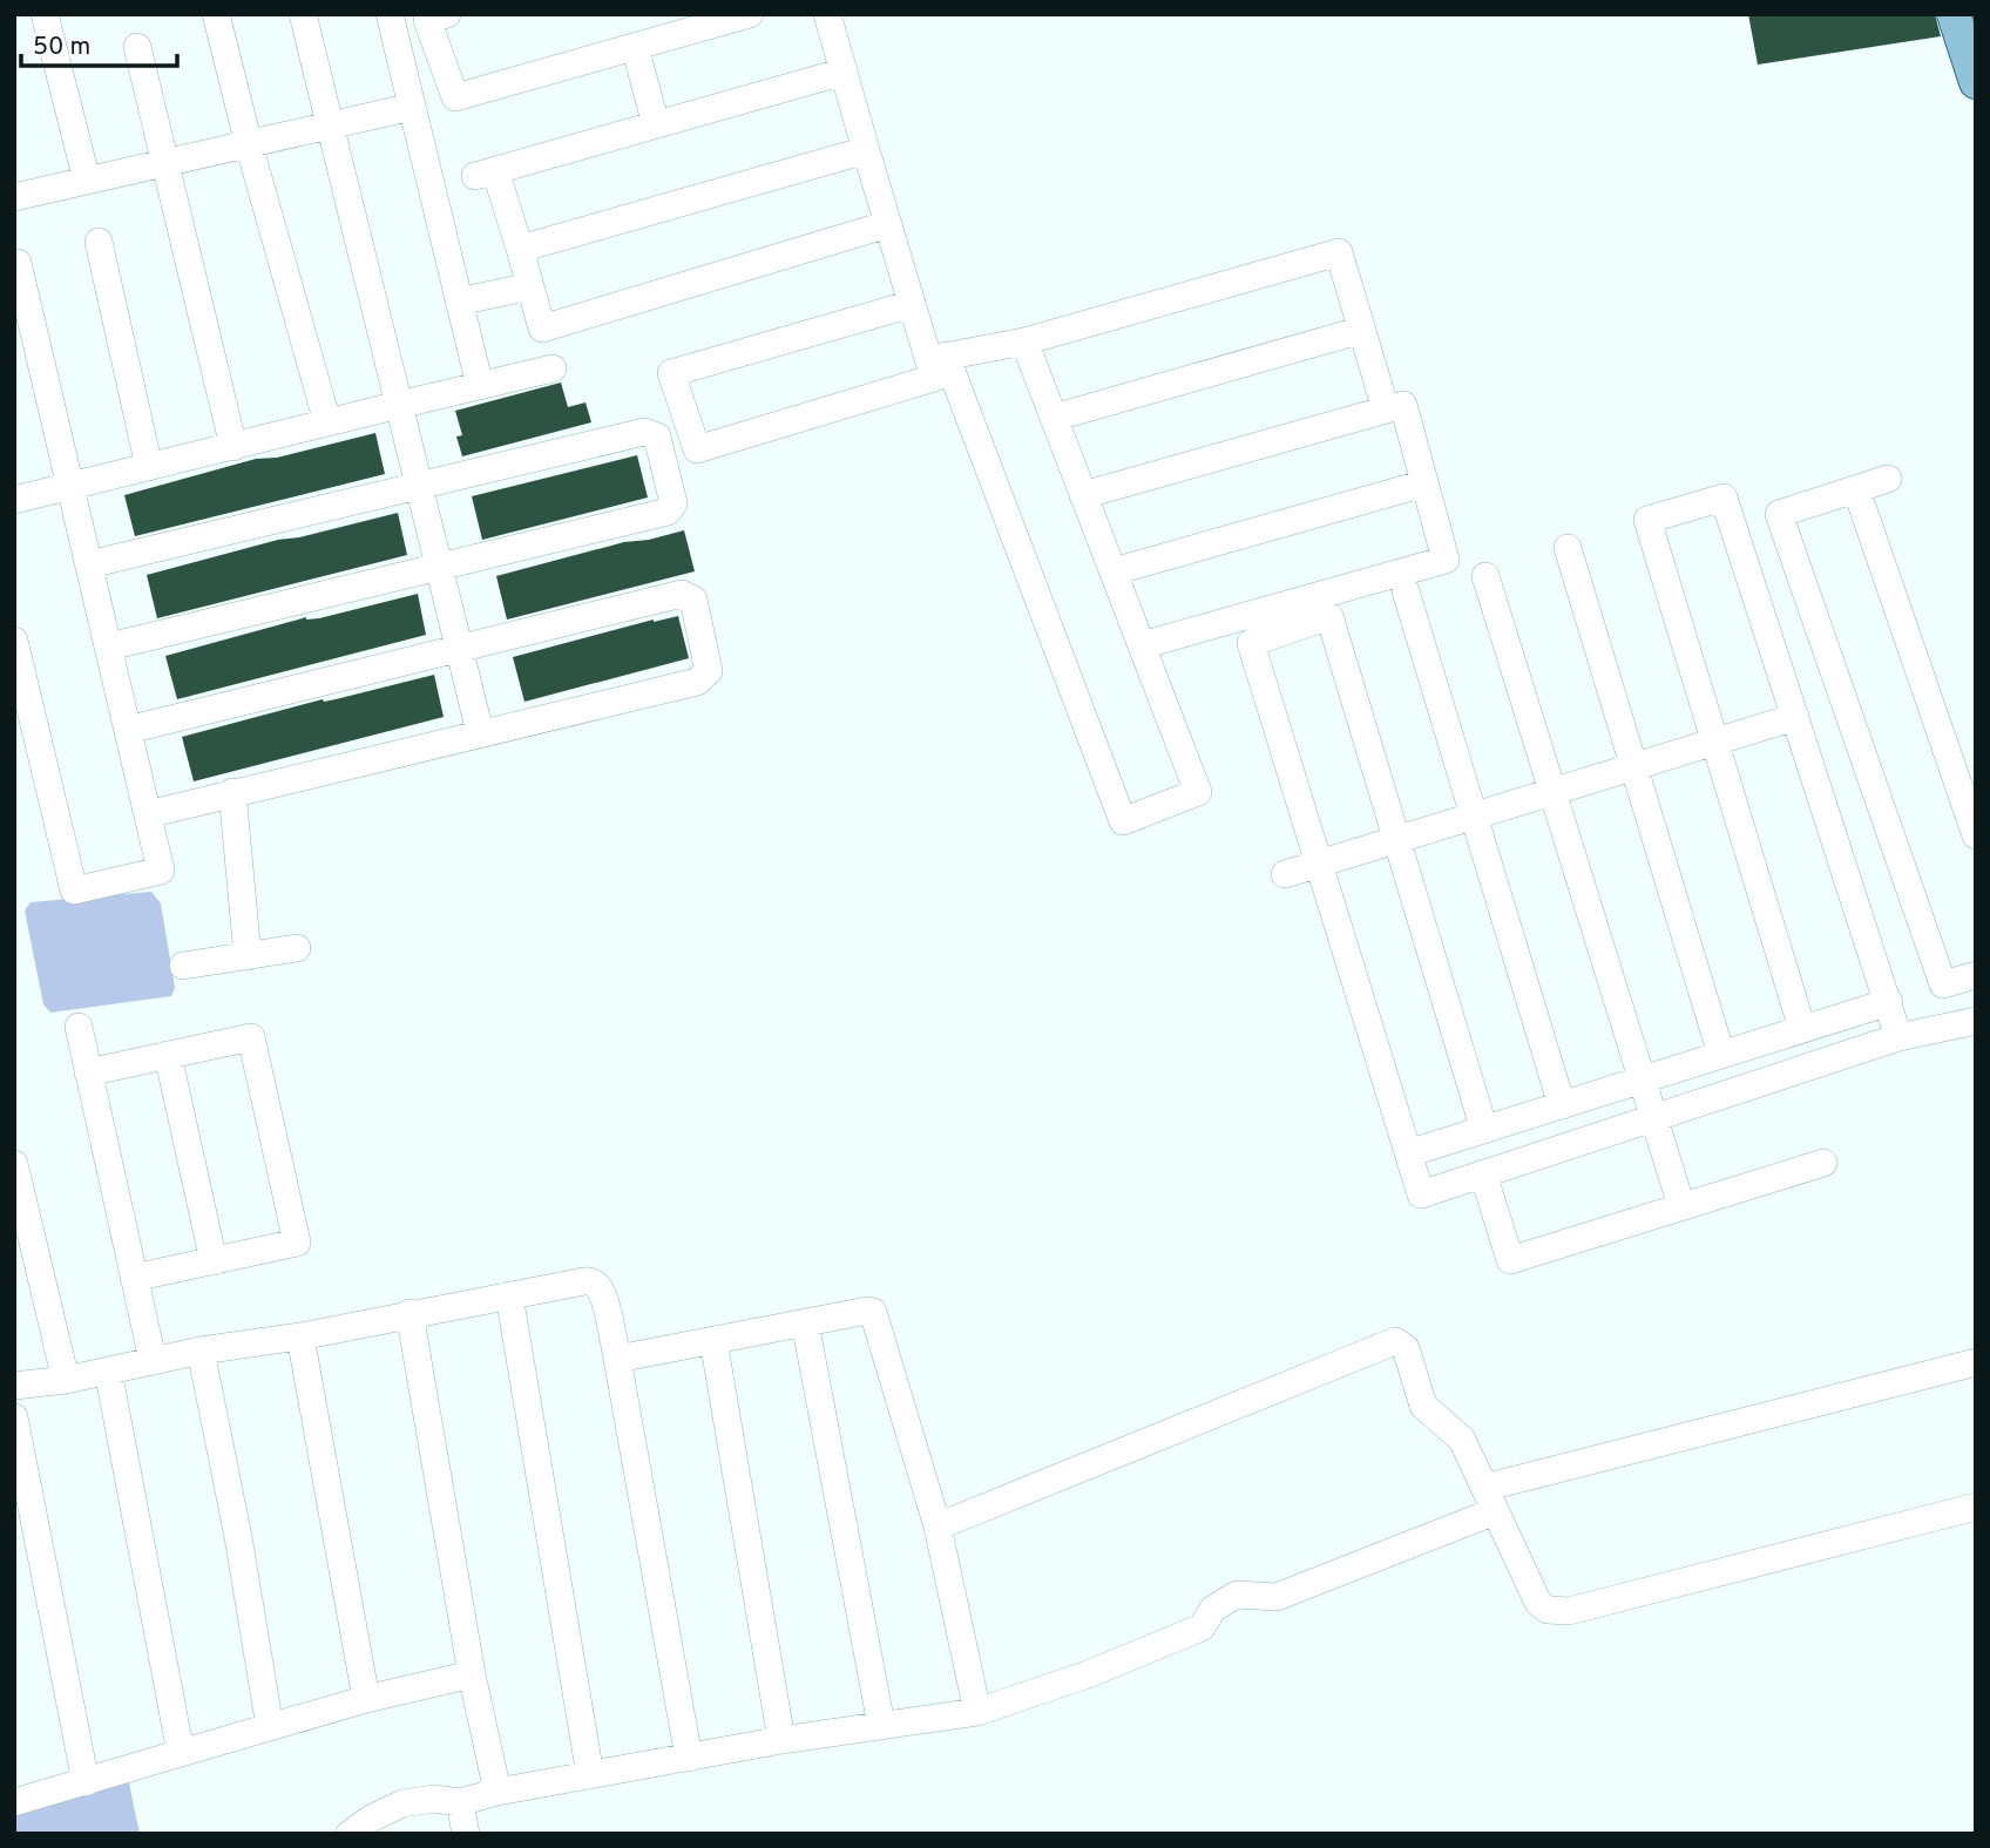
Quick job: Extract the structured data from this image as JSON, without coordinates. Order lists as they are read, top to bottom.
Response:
{
  "scale_bar": "50 m"
}
